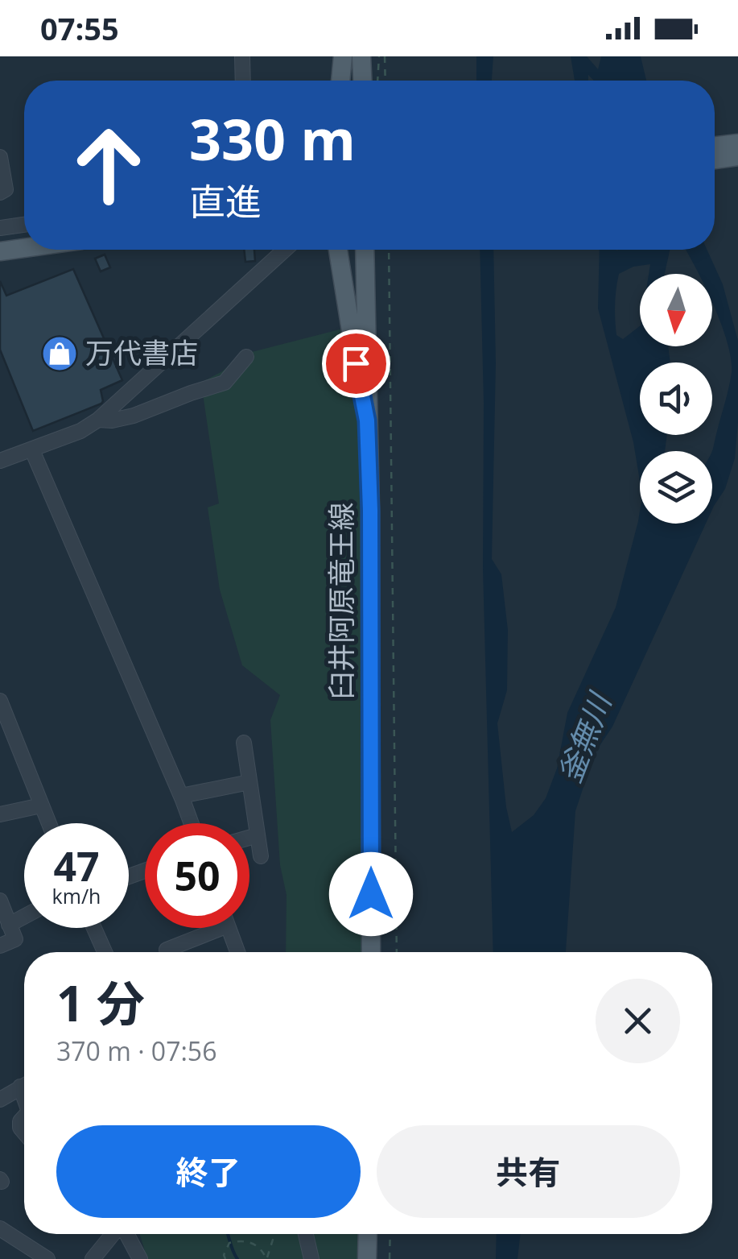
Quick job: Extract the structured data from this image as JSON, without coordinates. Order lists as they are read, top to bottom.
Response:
{
  "streets": {
    "main road": ["臼井阿原竜王線"]
  },
  "water": ["釜無川"],
  "places": {
    "shop": ["万代書店"]
  },
  "north": "bottom",
  "page": {
    "status": "07:55",
    "turn": ["330 m", "直進"],
    "speed": "47 km/h",
    "limit": "50",
    "heading": ["1 分", "370 m · 07:56"],
    "buttons": ["終了", "共有"]
  }
}
